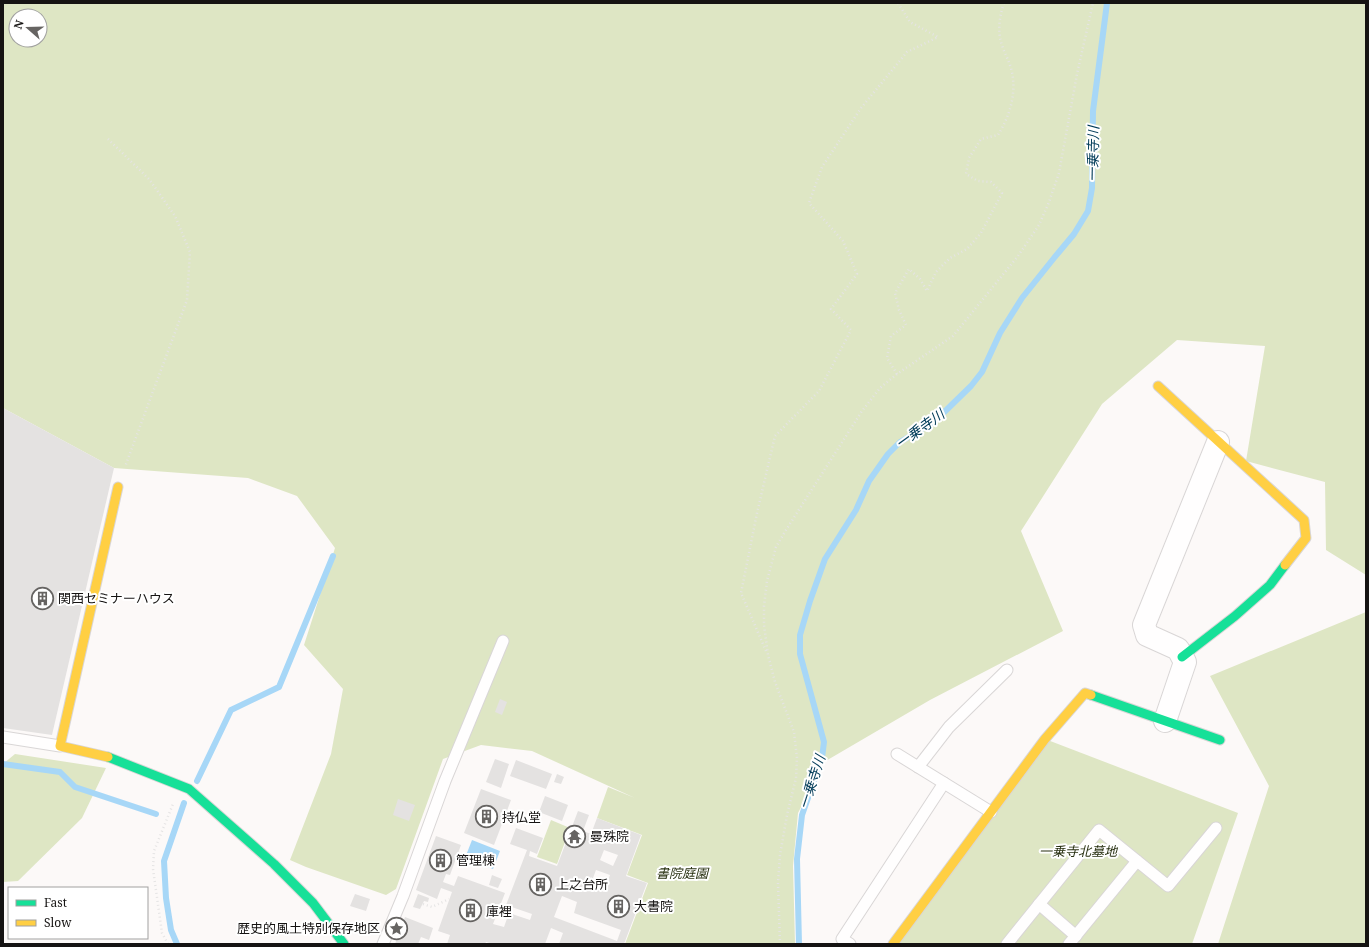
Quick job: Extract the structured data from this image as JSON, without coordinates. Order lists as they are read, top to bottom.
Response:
{
  "water": ["一乗寺川"],
  "parks": ["一乗寺北墓地", "書院庭園"],
  "places": {
    "building": [
      "関西セミナーハウス",
      "持仏堂",
      "管理棟",
      "上之台所",
      "大書院",
      "庫裡"
    ],
    "temple": ["曼殊院"],
    "place": ["歴史的風土特別保存地区"]
  },
  "legend": ["Fast", "Slow"],
  "north": "left"
}
